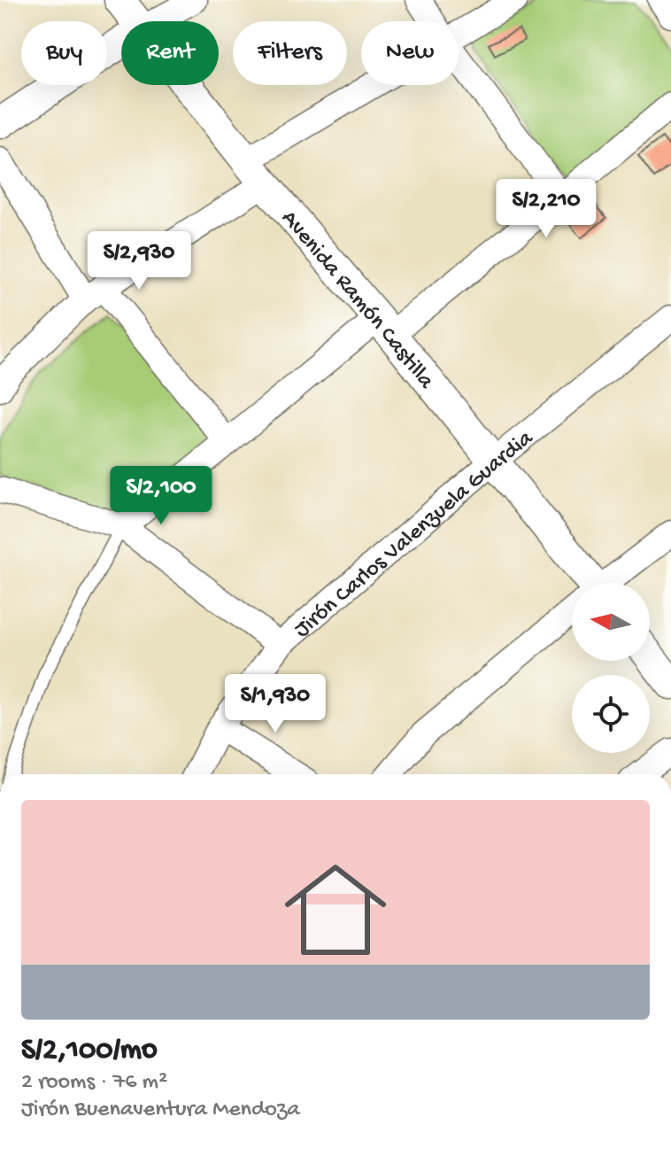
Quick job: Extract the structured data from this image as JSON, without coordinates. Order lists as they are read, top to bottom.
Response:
{
  "streets": {
    "street": ["Avenida Ramón Castilla", "Jirón Carlos Valenzuela Guardia"]
  },
  "crossings": [
    ["Avenida Ramón Castilla", "Jirón Carlos Valenzuela Guardia"]
  ],
  "north": "left",
  "page": {
    "chip": [
      "Buy",
      "Rent",
      "Filters",
      "New"
    ],
    "price": [
      "S/2,210",
      "S/2,930",
      "S/2,100",
      "S/1,930"
    ],
    "list": [
      {
        "name": "S/2,100/mo",
        "note": "2 rooms · 76 m² · Jirón Buenaventura Mendoza"
      }
    ]
  }
}
